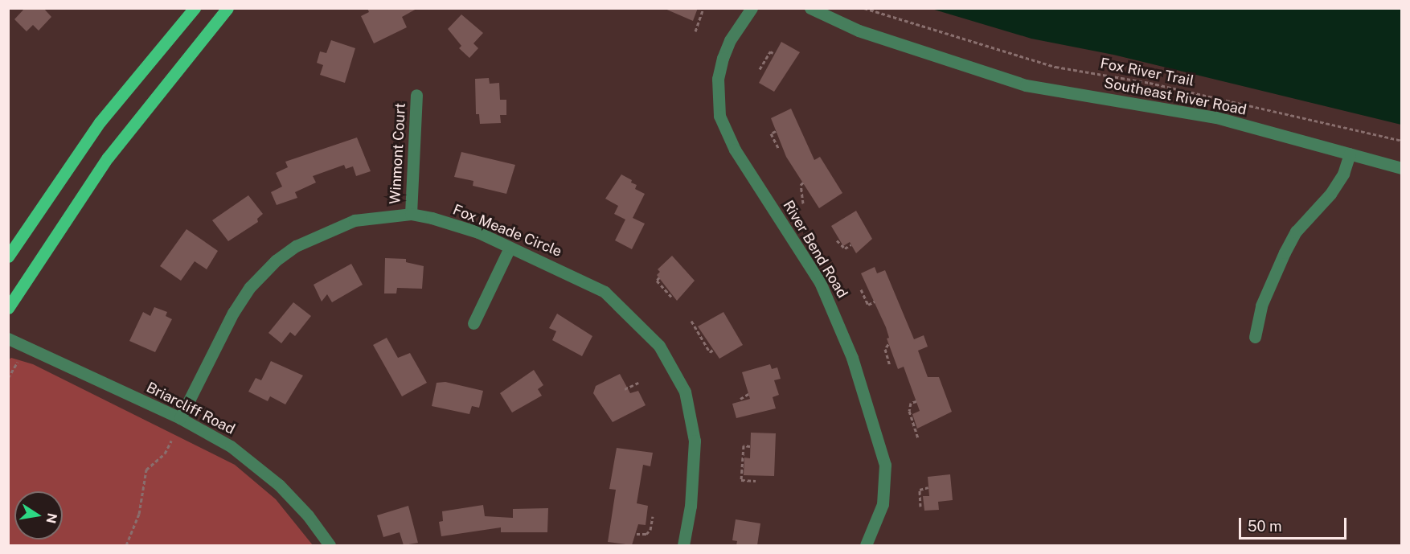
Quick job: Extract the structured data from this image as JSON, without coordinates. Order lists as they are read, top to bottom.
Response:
{
  "streets": {
    "street": [
      "Southeast River Road",
      "Winmont Court",
      "Fox Meade Circle",
      "River Bend Road",
      "Briarcliff Road"
    ],
    "path": ["Fox River Trail"]
  },
  "crossings": [
    ["Winmont Court", "Fox Meade Circle"],
    ["Fox Meade Circle", "Briarcliff Road"]
  ],
  "scale_bar": "50 m",
  "north": "right"
}
